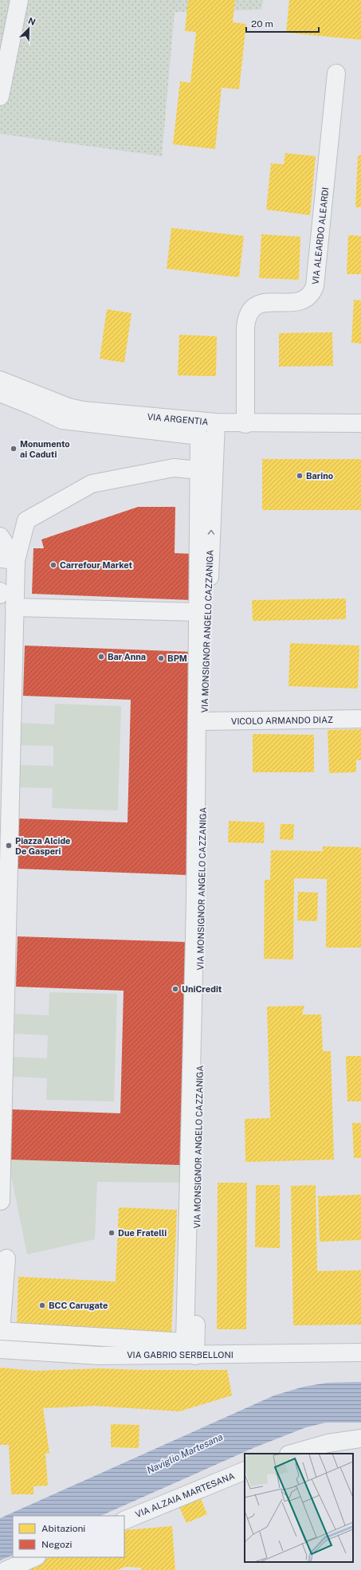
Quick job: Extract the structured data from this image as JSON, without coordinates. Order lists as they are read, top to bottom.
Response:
{
  "streets": {
    "street": [
      "VIA ALEARDO ALEARDI",
      "VIA ARGENTIA",
      "VIA MONSIGNOR ANGELO CAZZANIGA",
      "VICOLO ARMANDO DIAZ",
      "VIA GABRIO SERBELLONI",
      "VIA ALZAIA MARTESANA"
    ]
  },
  "crossings": [
    ["VIA ALEARDO ALEARDI", "VIA ARGENTIA"],
    ["VIA ARGENTIA", "VIA MONSIGNOR ANGELO CAZZANIGA"],
    ["VIA MONSIGNOR ANGELO CAZZANIGA", "VICOLO ARMANDO DIAZ"],
    ["VIA MONSIGNOR ANGELO CAZZANIGA", "VIA GABRIO SERBELLONI"]
  ],
  "water": ["Naviglio Martesana"],
  "places": [
    "Monumento ai Caduti",
    "Barino",
    "Carrefour Market",
    "Bar Anna",
    "BPM",
    "Piazza Alcide De Gasperi",
    "UniCredit",
    "Due Fratelli",
    "BCC Carugate"
  ],
  "legend": ["Abitazioni", "Negozi"],
  "scale_bar": "20 m",
  "north": "top right"
}
